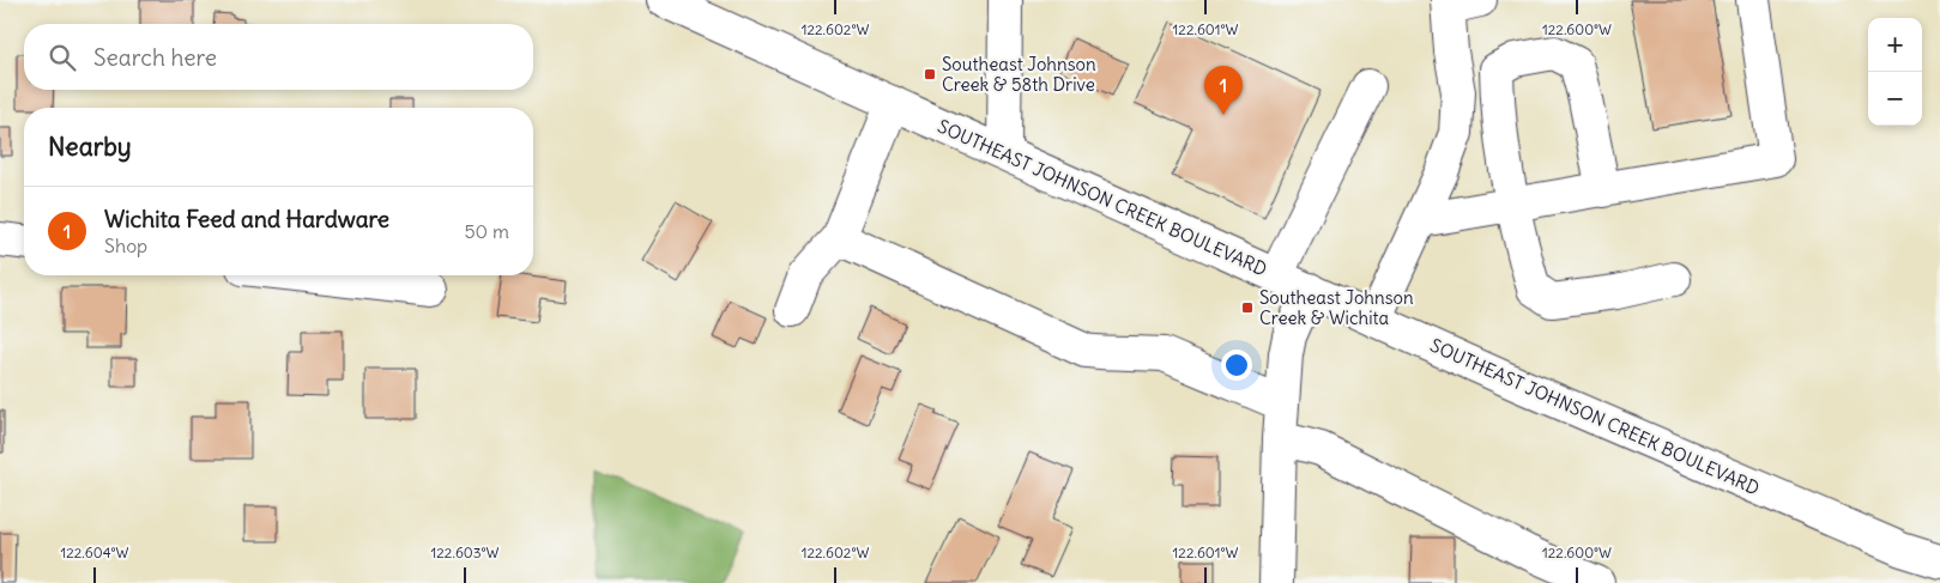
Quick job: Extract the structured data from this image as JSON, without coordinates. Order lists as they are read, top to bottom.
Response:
{
  "streets": {
    "main road": ["SOUTHEAST JOHNSON CREEK BOULEVARD"]
  },
  "places": {
    "transit": ["Southeast Johnson Creek & 58th Drive", "Southeast Johnson Creek & Wichita"]
  },
  "page": {
    "map_buttons": ["+", "−"],
    "search": "Search here",
    "pins": "1",
    "heading": "Nearby",
    "list": [
      {
        "mark": "1",
        "name": "Wichita Feed and Hardware",
        "note": "Shop",
        "value": "50 m"
      }
    ]
  },
  "coordinates": [
    "122.602°W",
    "122.601°W",
    "122.600°W",
    "122.604°W",
    "122.603°W"
  ]
}
